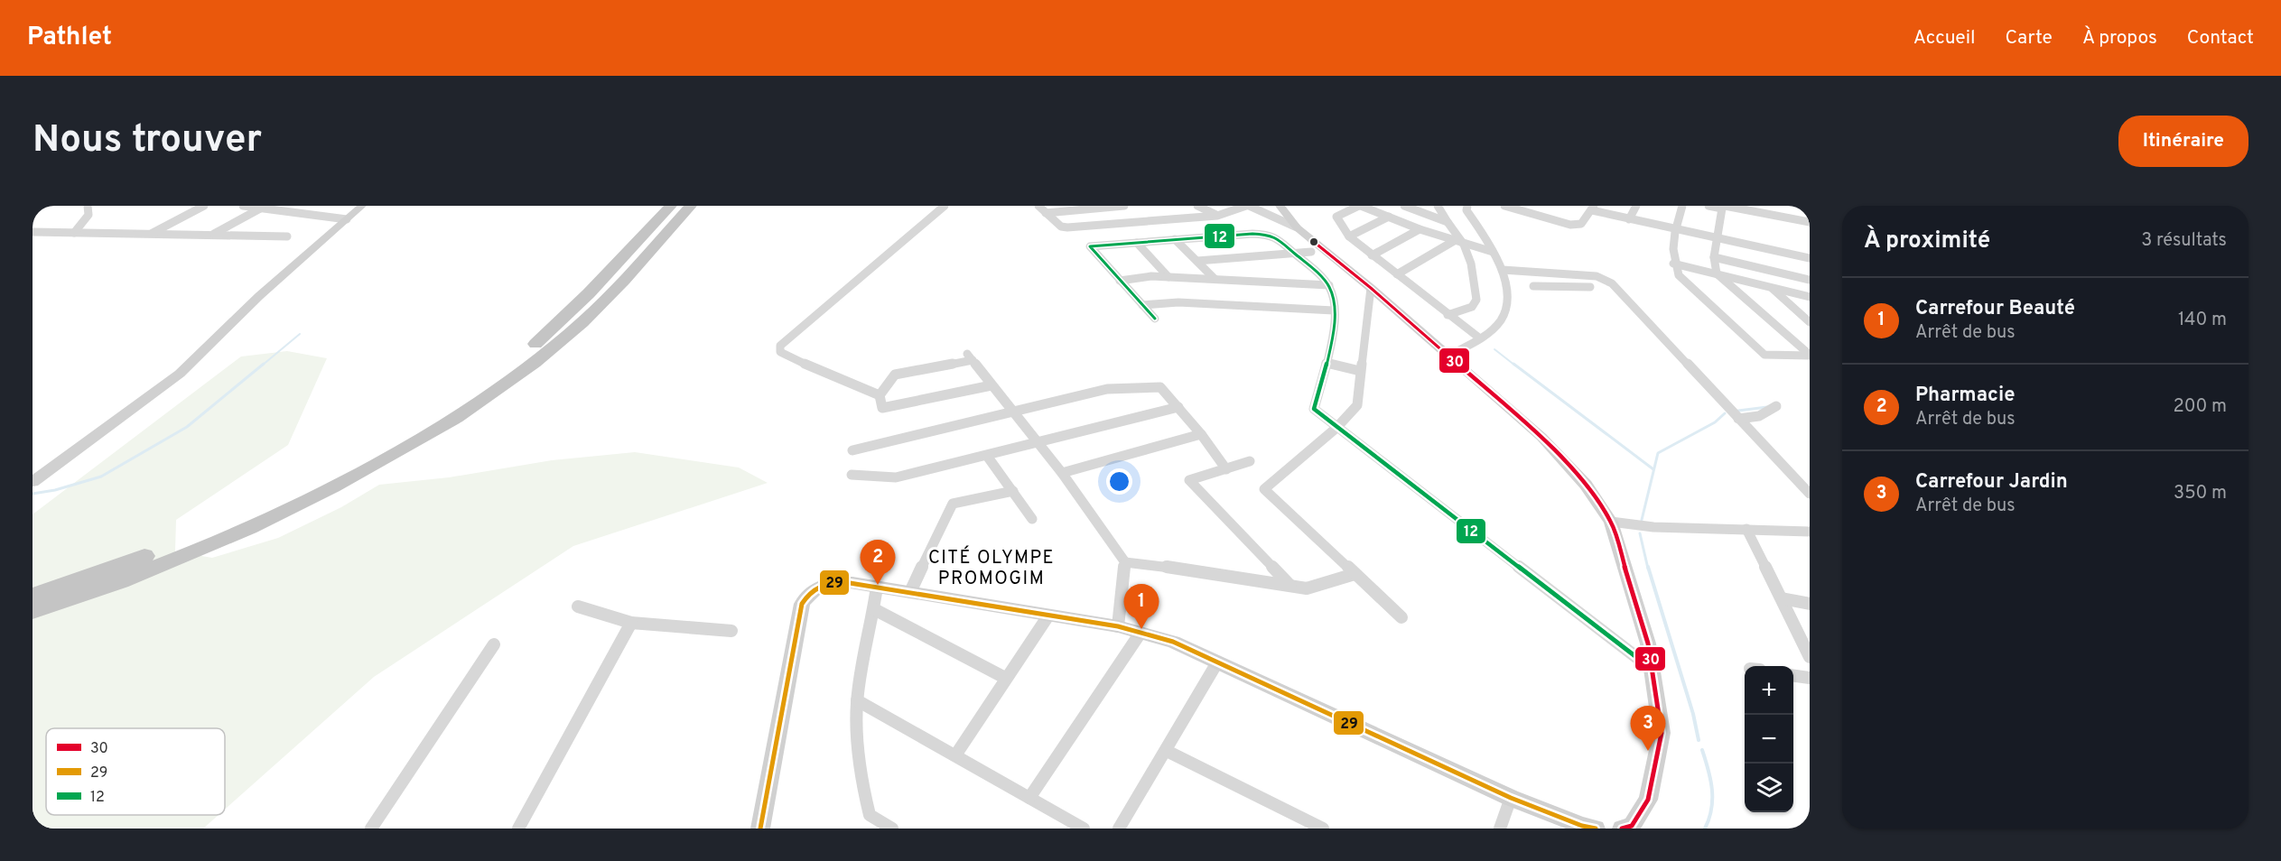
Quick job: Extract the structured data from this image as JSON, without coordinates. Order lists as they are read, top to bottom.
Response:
{
  "districts": ["CITÉ OLYMPE PROMOGIM"],
  "lines": ["transit line 12", "transit line 30", "transit line 29"],
  "legend": ["30", "29", "12"],
  "page": {
    "header": "Pathlet",
    "nav": [
      "Accueil",
      "Carte",
      "À propos",
      "Contact"
    ],
    "buttons": "Itinéraire",
    "title": "Nous trouver",
    "heading": ["À proximité", "3 résultats"],
    "list": [
      {
        "mark": "1",
        "name": "Carrefour Beauté",
        "note": "Arrêt de bus",
        "value": "140 m"
      },
      {
        "mark": "2",
        "name": "Pharmacie",
        "note": "Arrêt de bus",
        "value": "200 m"
      },
      {
        "mark": "3",
        "name": "Carrefour Jardin",
        "note": "Arrêt de bus",
        "value": "350 m"
      }
    ],
    "pins": ["2", "1", "3"],
    "map_buttons": ["+", "−"]
  }
}
